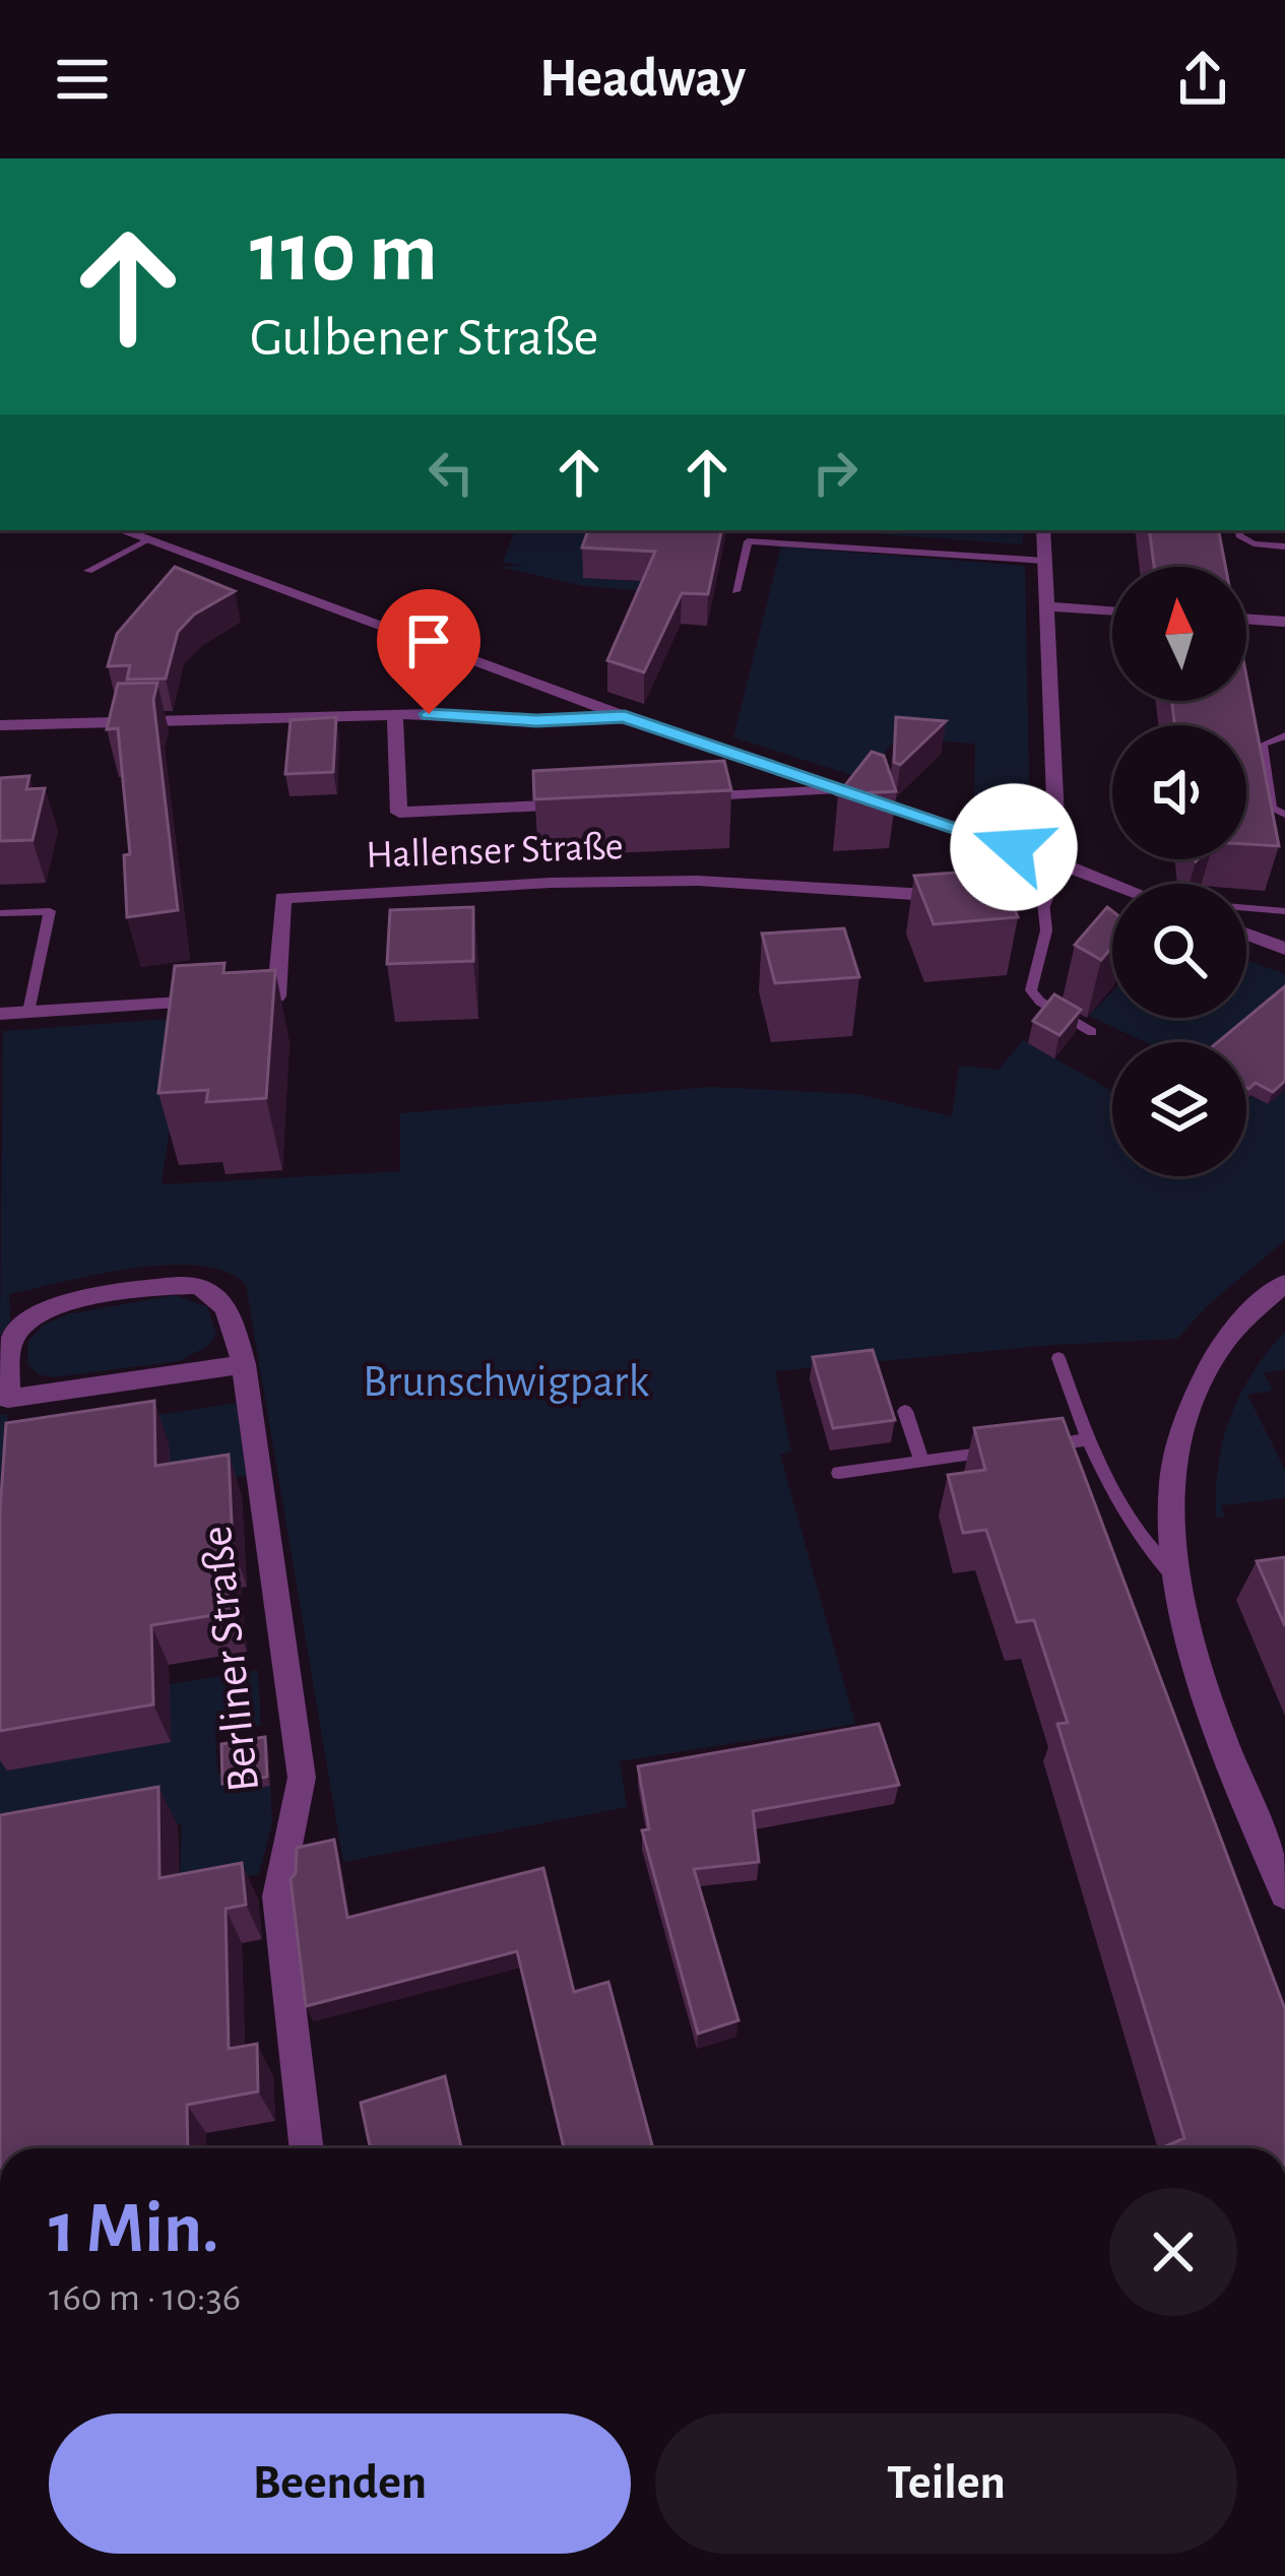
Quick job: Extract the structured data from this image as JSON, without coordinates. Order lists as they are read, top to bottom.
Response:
{
  "streets": {
    "street": ["Hallenser Straße", "Berliner Straße"]
  },
  "parks": ["Brunschwigpark"],
  "north": "top",
  "page": {
    "header": "Headway",
    "turn": ["110 m", "Gulbener Straße"],
    "heading": ["1 Min.", "160 m · 10:36"],
    "buttons": ["Beenden", "Teilen"]
  }
}
